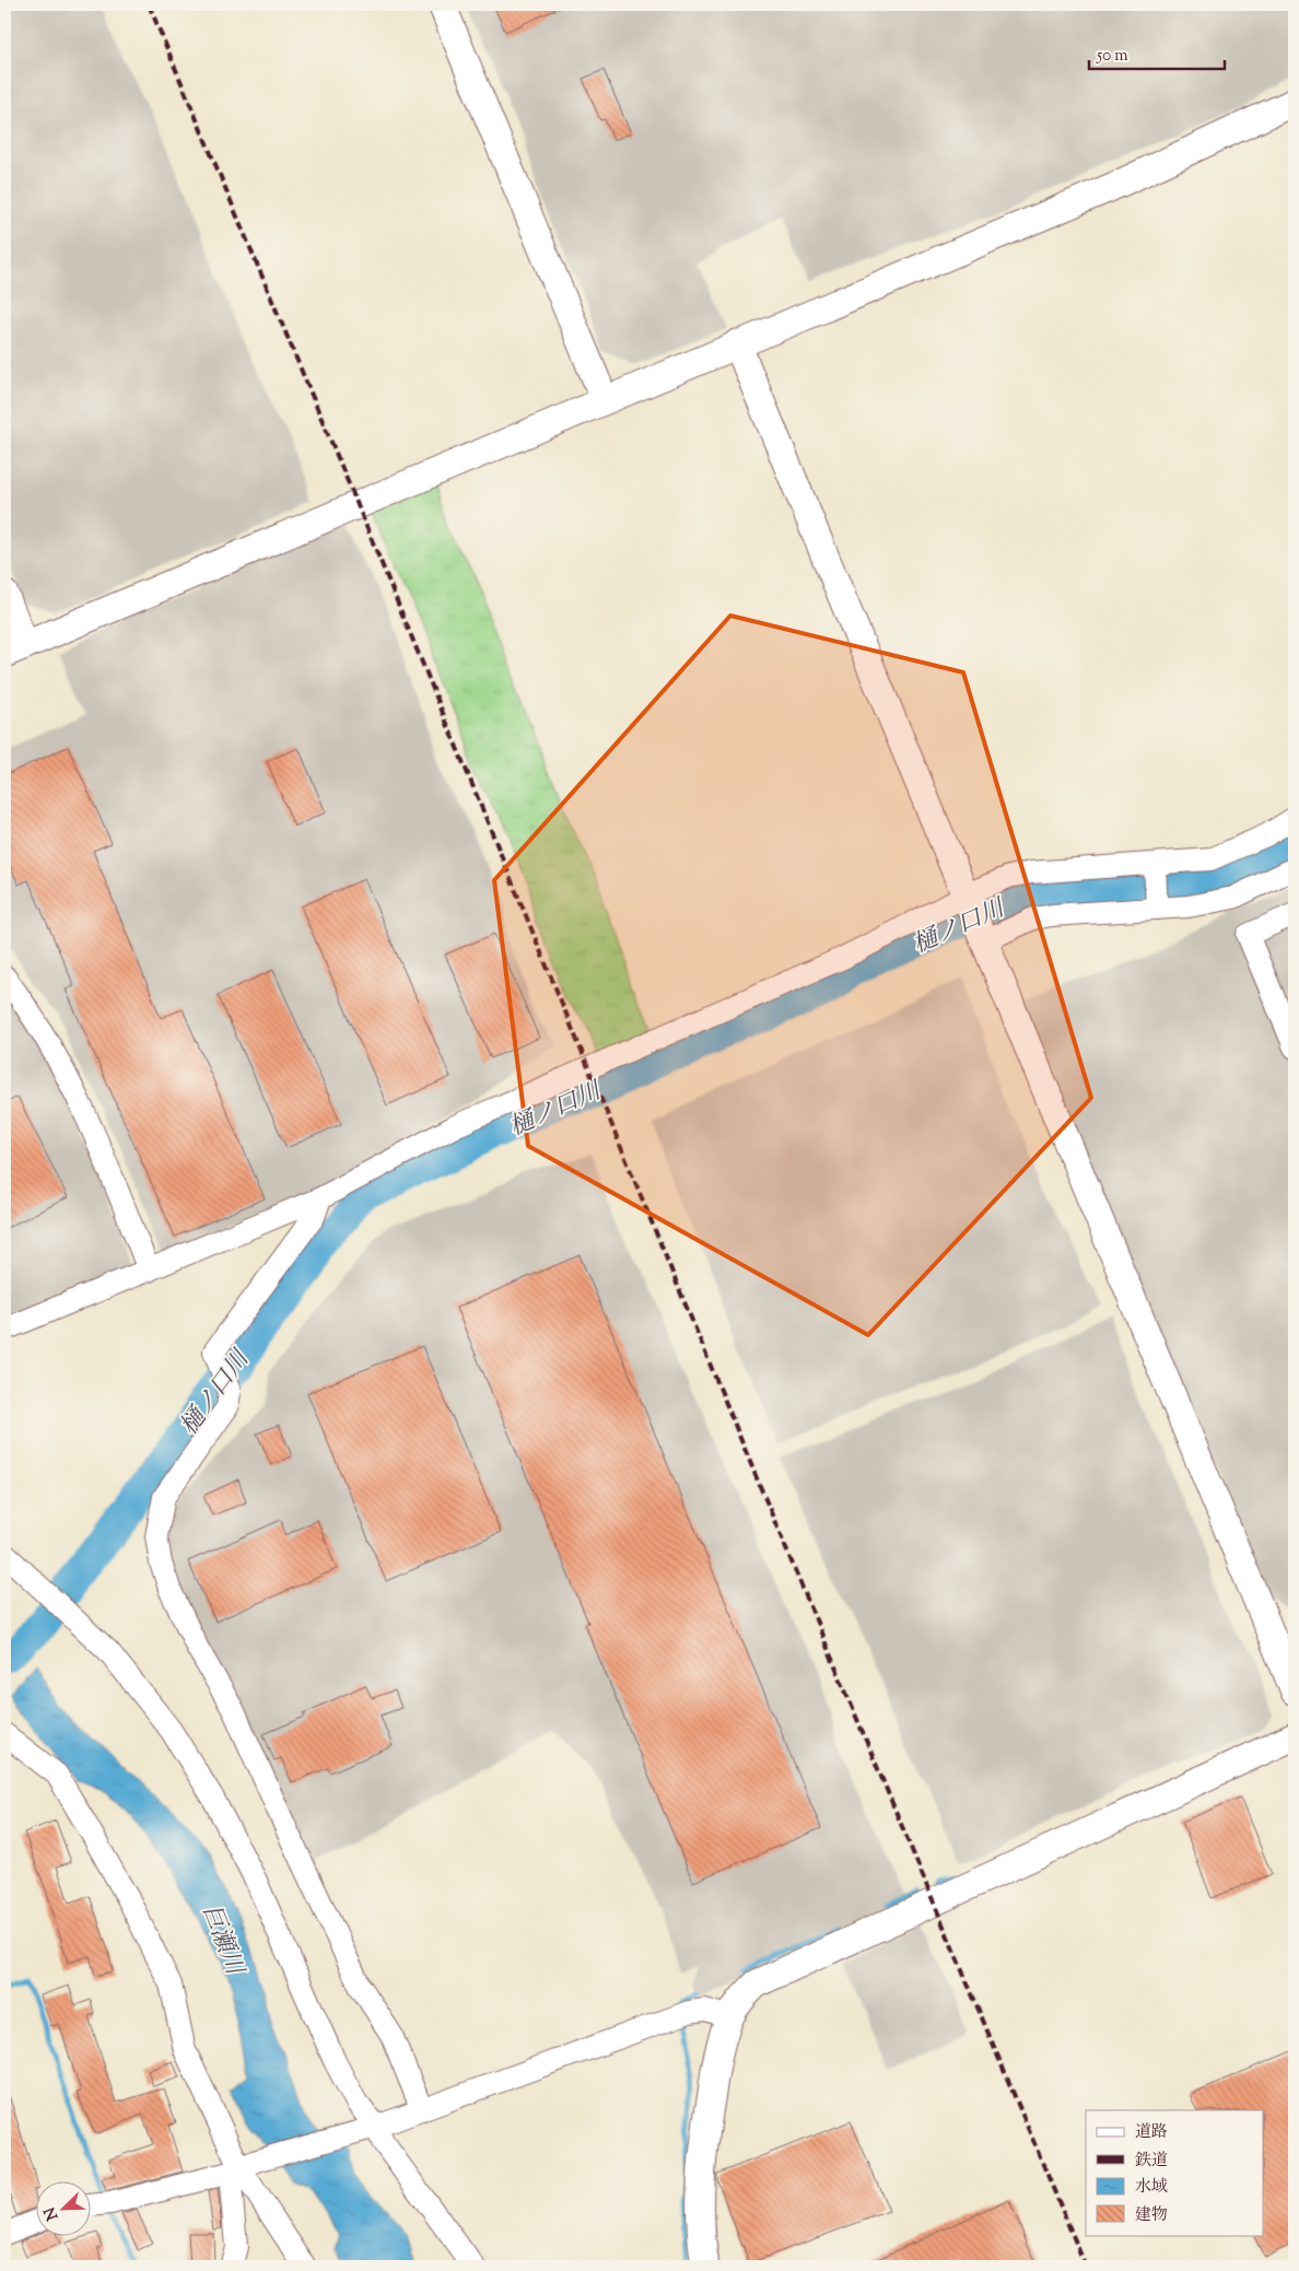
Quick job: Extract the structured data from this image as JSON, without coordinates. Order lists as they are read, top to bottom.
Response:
{
  "water": ["樋ノ口川", "巨瀬川"],
  "legend": [
    "道路",
    "鉄道",
    "水域",
    "建物"
  ],
  "scale_bar": "50 m",
  "north": "bottom left"
}
